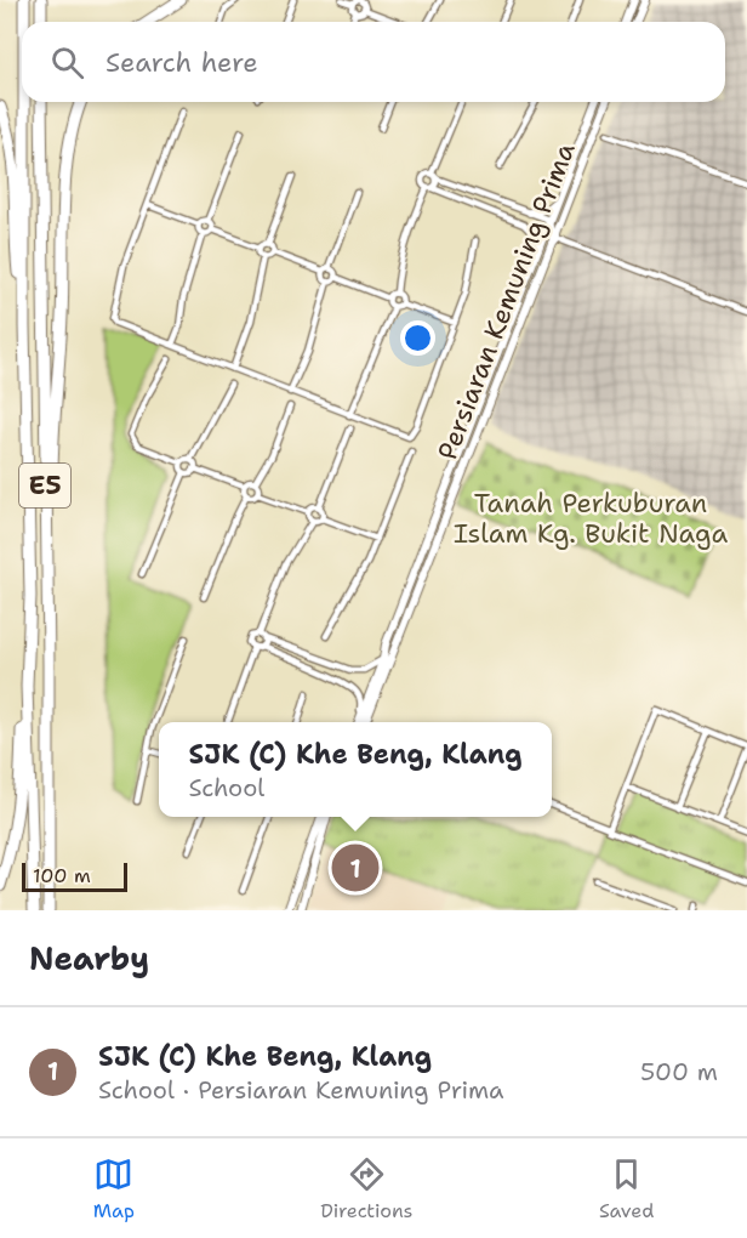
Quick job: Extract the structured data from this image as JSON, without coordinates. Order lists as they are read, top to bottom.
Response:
{
  "streets": {
    "highway": ["E5"],
    "street": ["Persiaran Kemuning Prima"]
  },
  "parks": ["Tanah Perkuburan Islam Kg. Bukit Naga"],
  "scale_bar": "100 m",
  "page": {
    "search": "Search here",
    "popup": ["SJK (C) Khe Beng, Klang", "School"],
    "pins": "1",
    "scale": "100 m",
    "heading": "Nearby",
    "list": [
      {
        "mark": "1",
        "name": "SJK (C) Khe Beng, Klang",
        "note": "School · Persiaran Kemuning Prima",
        "value": "500 m"
      }
    ],
    "nav": ["Map", "Directions", "Saved"]
  }
}
